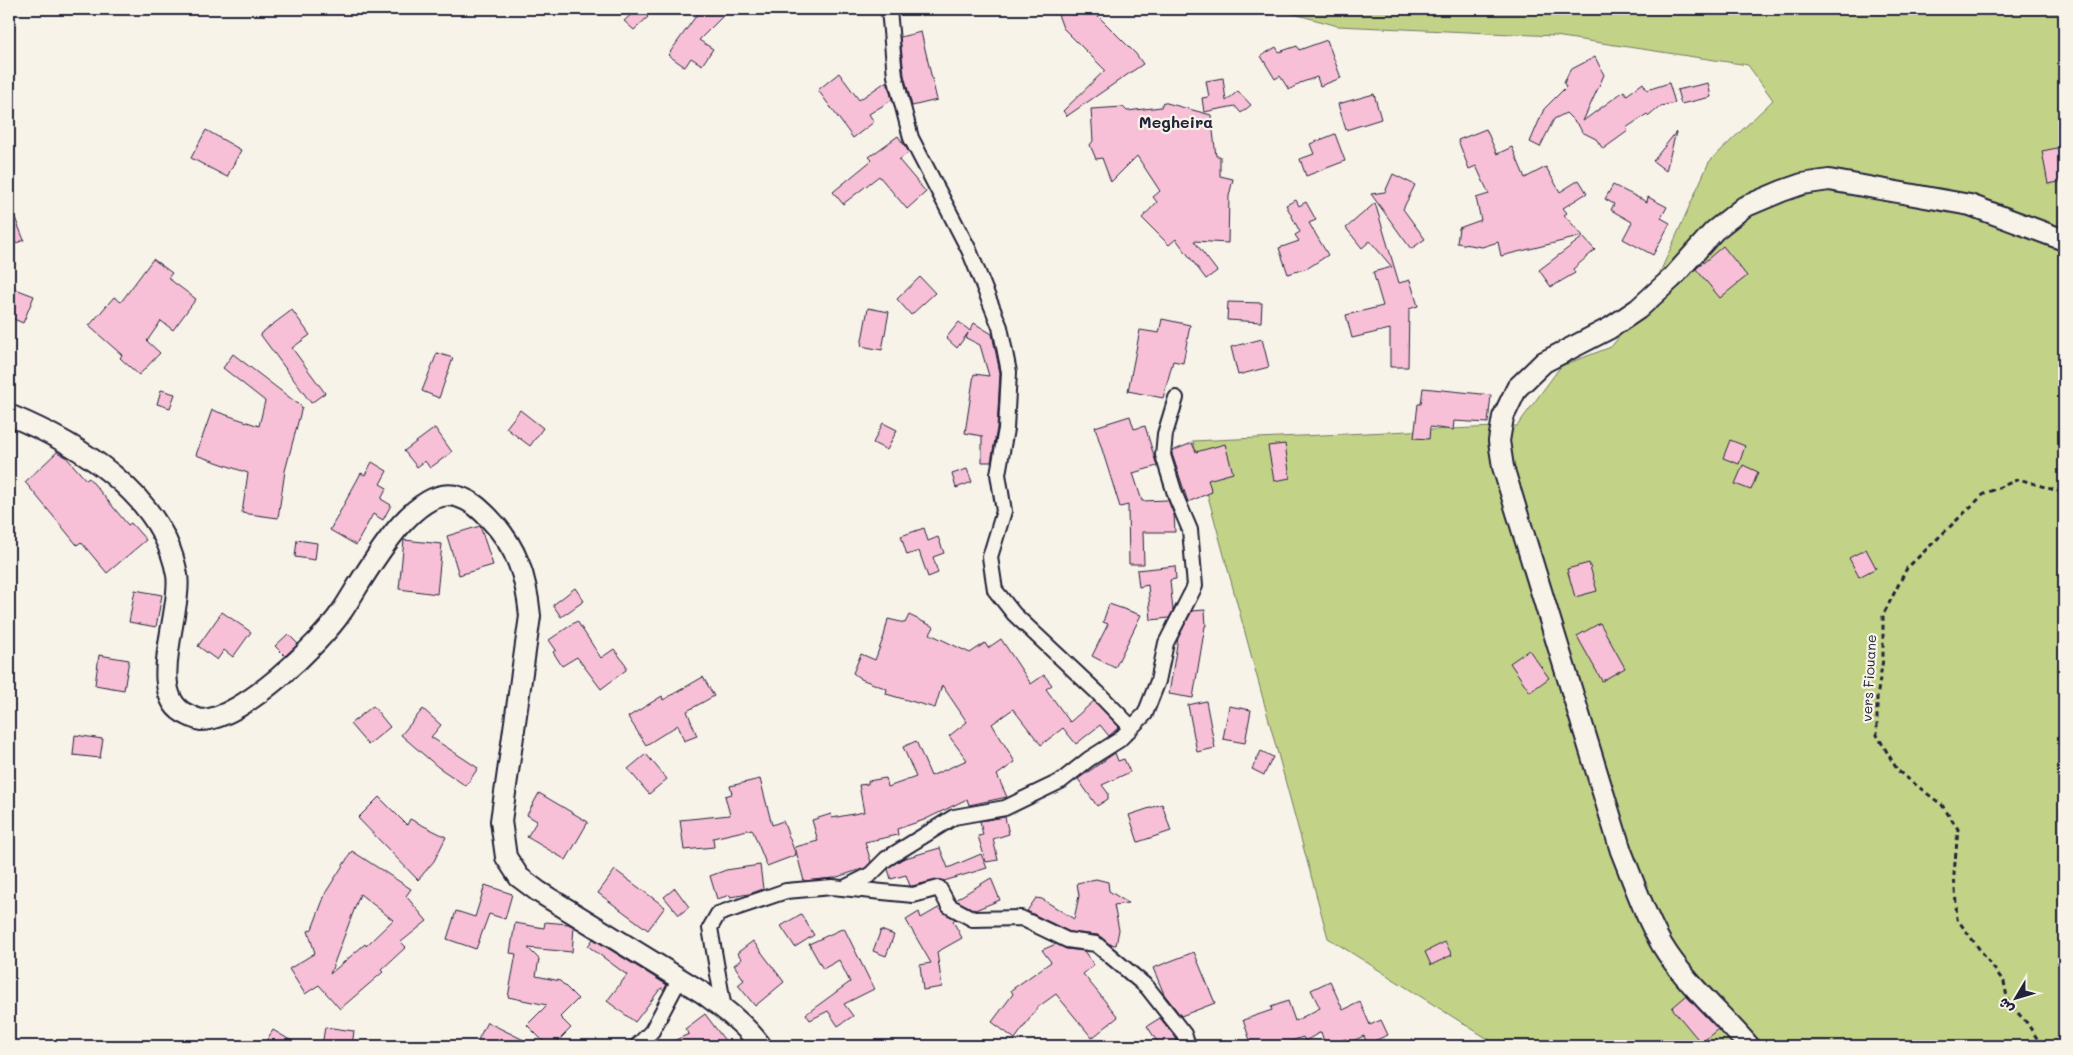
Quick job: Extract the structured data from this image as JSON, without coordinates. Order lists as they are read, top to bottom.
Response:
{
  "streets": {
    "path": ["vers Fiouane"]
  },
  "districts": ["Megheira"],
  "north": "bottom left"
}
